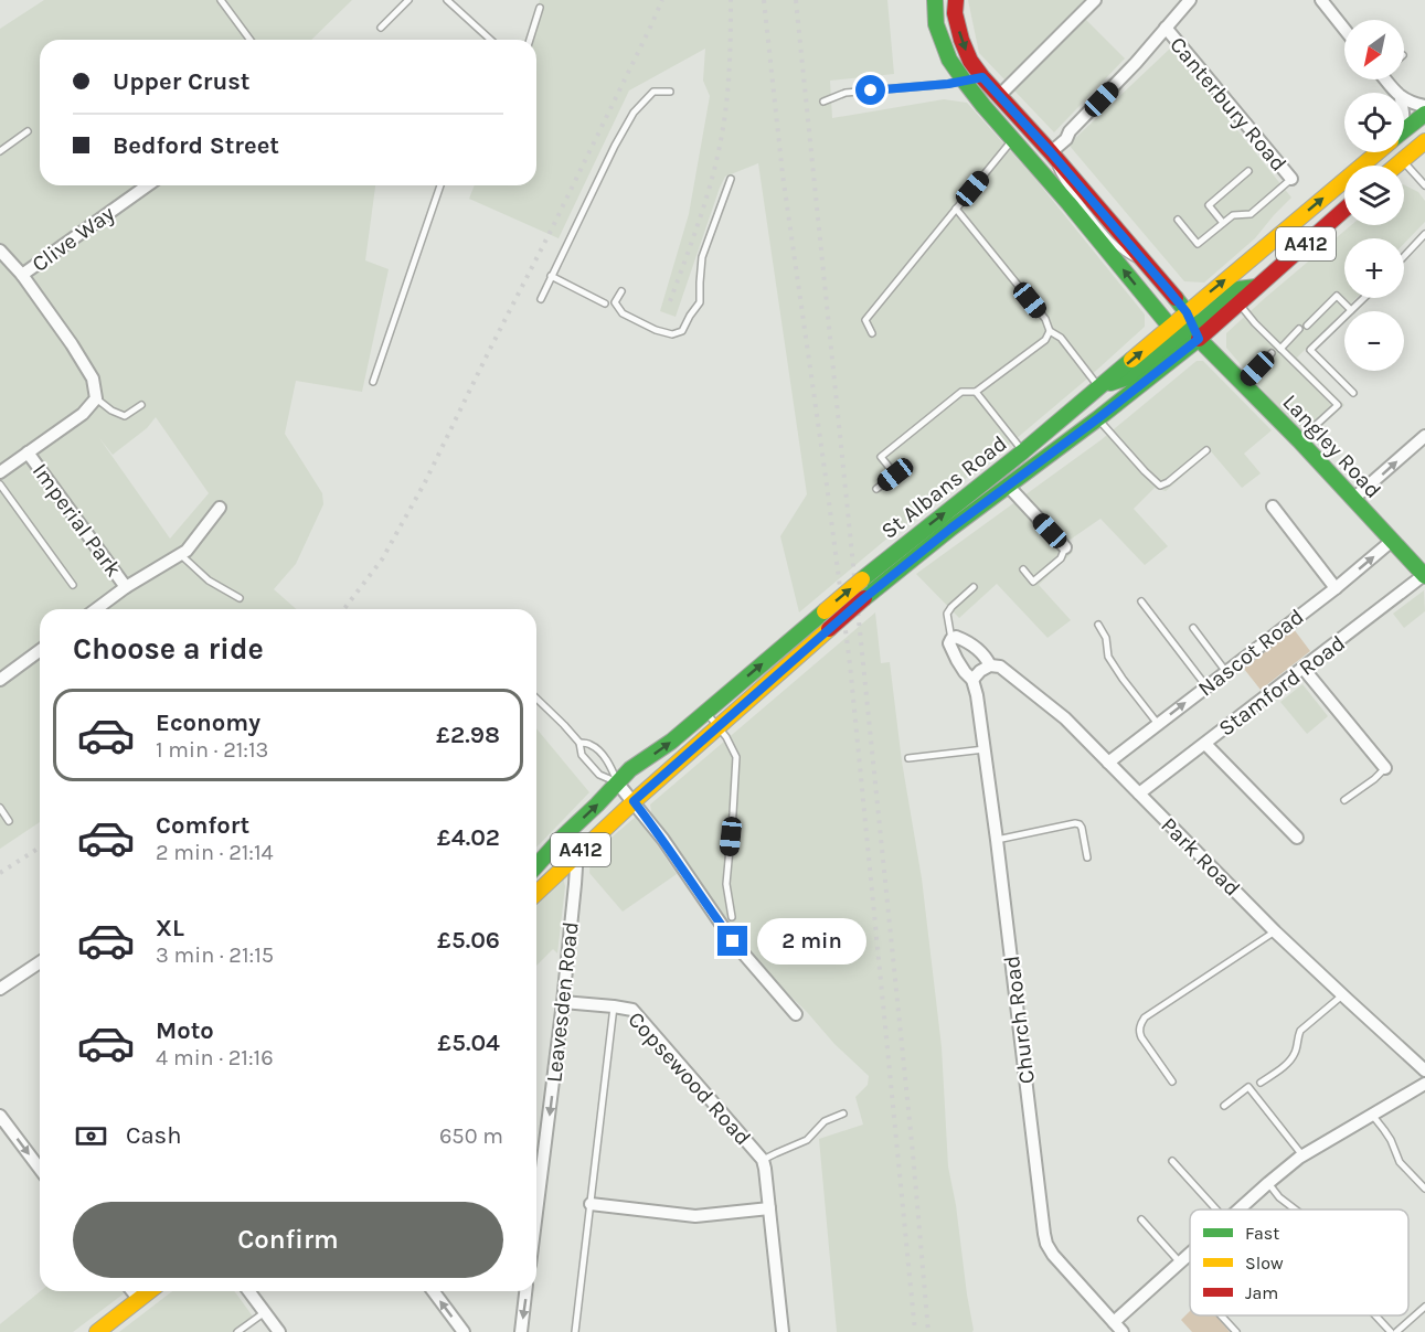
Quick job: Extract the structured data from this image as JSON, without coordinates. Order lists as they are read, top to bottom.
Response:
{
  "streets": {
    "main road": ["A412", "Langley Road", "St Albans Road"],
    "street": [
      "Canterbury Road",
      "Clive Way",
      "Imperial Park",
      "Nascot Road",
      "Stamford Road",
      "Park Road",
      "Leavesden Road",
      "Church Road",
      "Copsewood Road"
    ]
  },
  "crossings": [
    ["Langley Road", "St Albans Road"],
    ["Langley Road", "Nascot Road"],
    ["Langley Road", "Stamford Road"],
    ["St Albans Road", "Leavesden Road"],
    ["Nascot Road", "Park Road"],
    ["Stamford Road", "Park Road"],
    ["Leavesden Road", "Copsewood Road"]
  ],
  "one_way": ["Nascot Road", "Leavesden Road"],
  "legend": ["Fast", "Slow", "Jam"],
  "north": "bottom left",
  "page": {
    "map_buttons": ["+", "−"],
    "banner": ["Upper Crust", "Bedford Street"],
    "heading": "Choose a ride",
    "list": [
      {
        "name": "Economy",
        "note": "1 min · 21:13",
        "value": "£2.98"
      },
      {
        "name": "Comfort",
        "note": "2 min · 21:14",
        "value": "£4.02"
      },
      {
        "name": "XL",
        "note": "3 min · 21:15",
        "value": "£5.06"
      },
      {
        "name": "Moto",
        "note": "4 min · 21:16",
        "value": "£5.04"
      }
    ],
    "bubble": "2 min",
    "pay": ["Cash", "650 m"],
    "buttons": "Confirm"
  }
}
